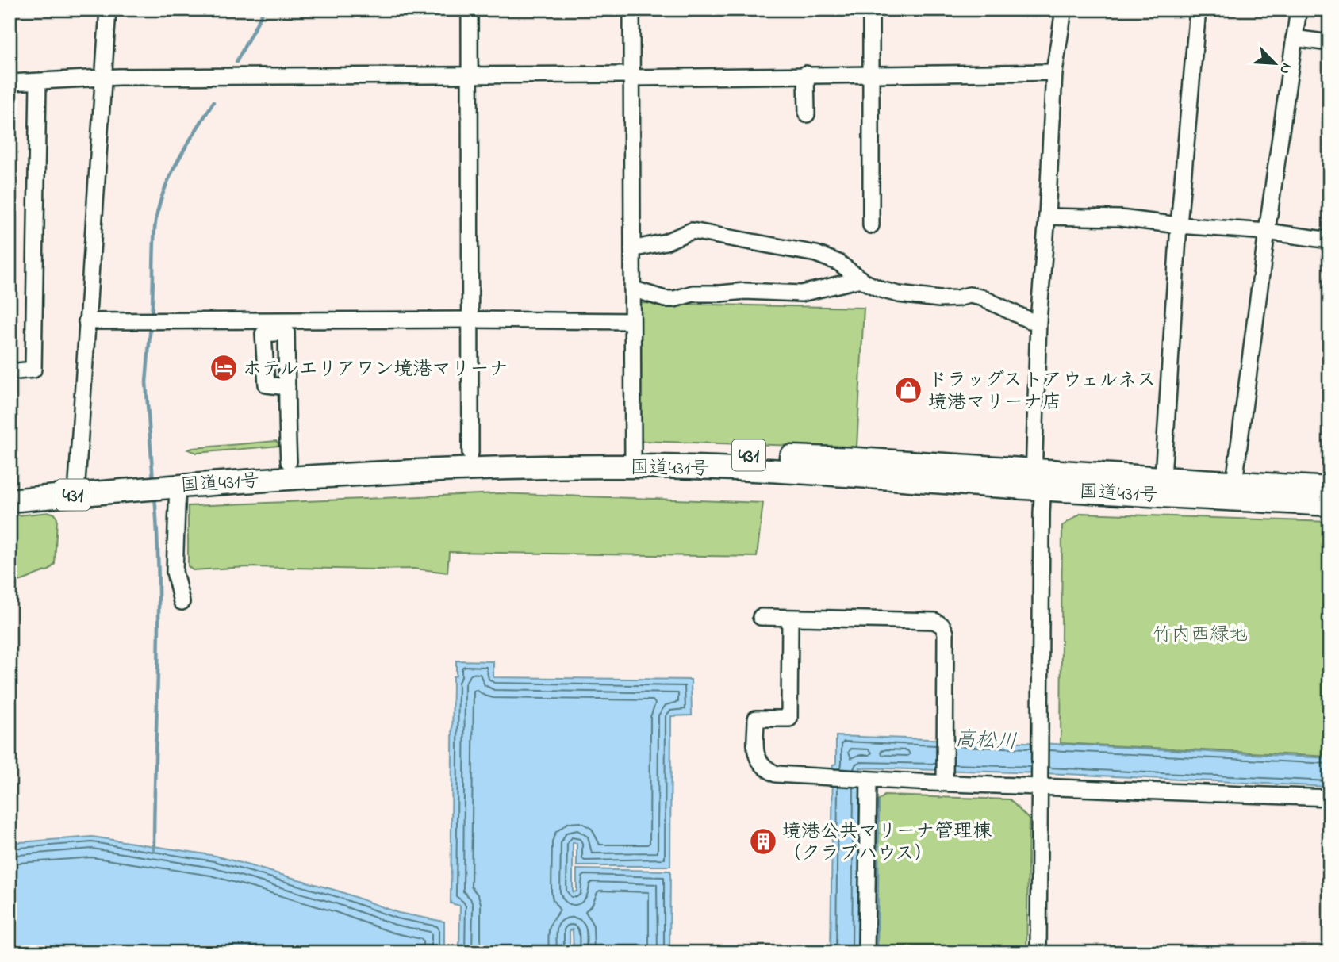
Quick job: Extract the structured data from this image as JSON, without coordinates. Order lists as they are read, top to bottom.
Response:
{
  "streets": {
    "highway": ["431", "国道431号"]
  },
  "water": ["高松川"],
  "parks": ["竹内西緑地"],
  "places": {
    "hotel": ["ホテルエリアワン境港マリーナ"],
    "shop": ["ドラッグストアウェルネス 境港マリーナ店"],
    "building": ["境港公共マリーナ管理棟 （クラブハウス）"]
  },
  "north": "bottom right"
}
